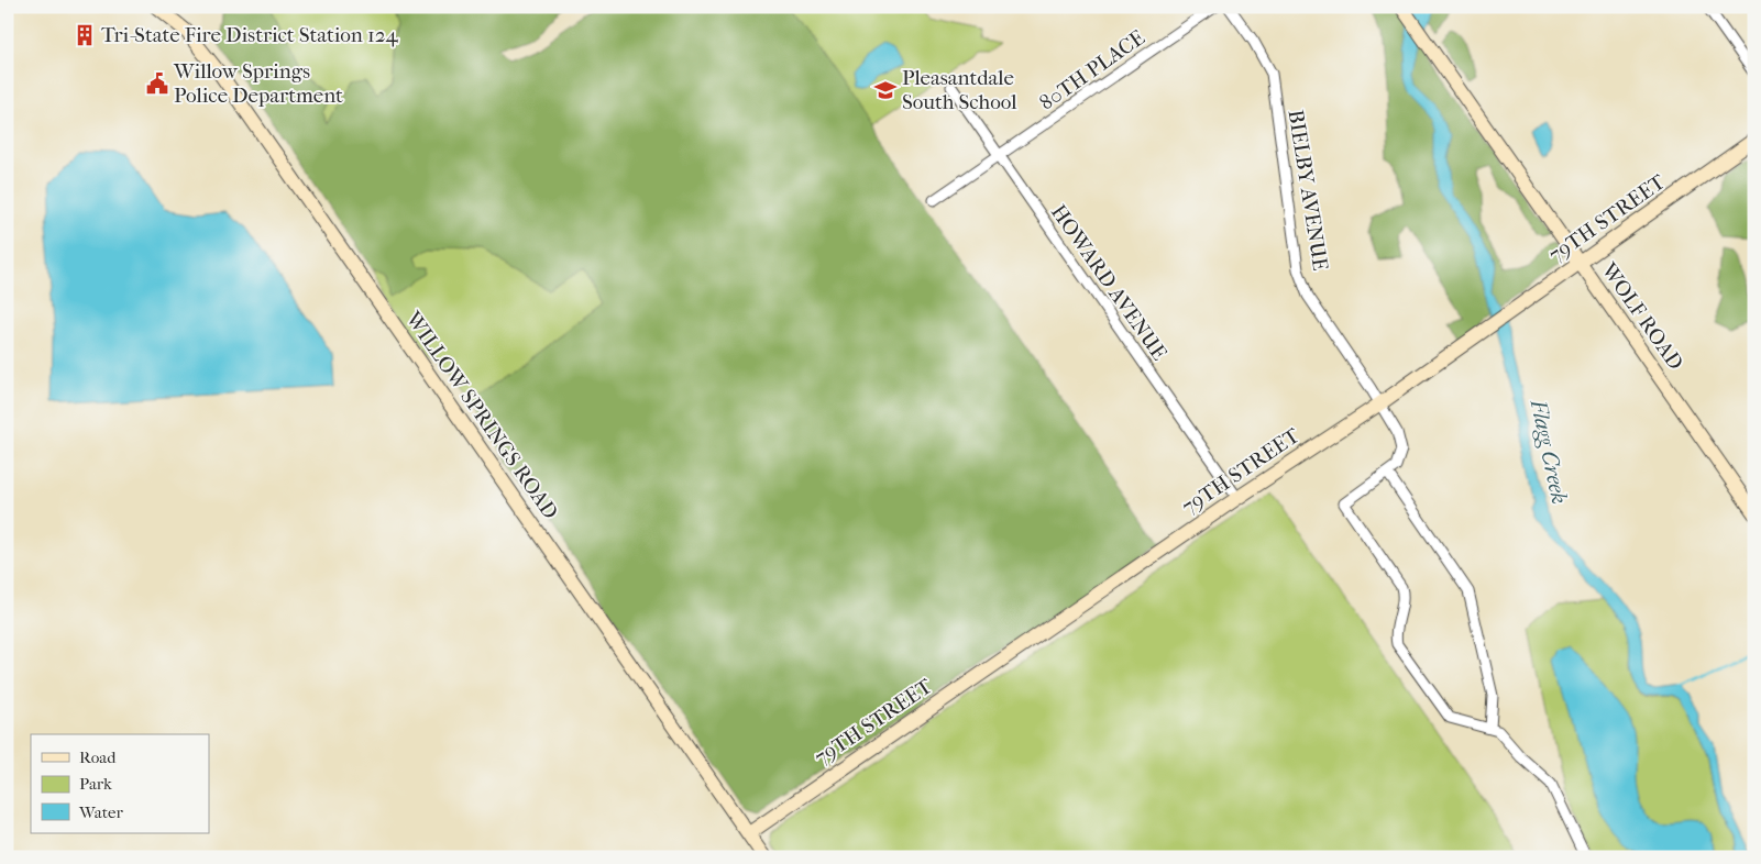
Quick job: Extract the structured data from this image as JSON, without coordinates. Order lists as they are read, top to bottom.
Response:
{
  "streets": {
    "street": [
      "80TH PLACE",
      "BIELBY AVENUE",
      "79TH STREET",
      "HOWARD AVENUE",
      "WOLF ROAD",
      "WILLOW SPRINGS ROAD"
    ]
  },
  "crossings": [
    ["80TH PLACE", "HOWARD AVENUE"],
    ["BIELBY AVENUE", "79TH STREET"],
    ["79TH STREET", "HOWARD AVENUE"],
    ["79TH STREET", "WOLF ROAD"],
    ["79TH STREET", "WILLOW SPRINGS ROAD"]
  ],
  "water": ["Flagg Creek"],
  "places": {
    "building": ["Tri-State Fire District Station 124"],
    "public building": ["Willow Springs Police Department"],
    "school or university": ["Pleasantdale South School"]
  },
  "legend": ["Road", "Park", "Water"]
}
